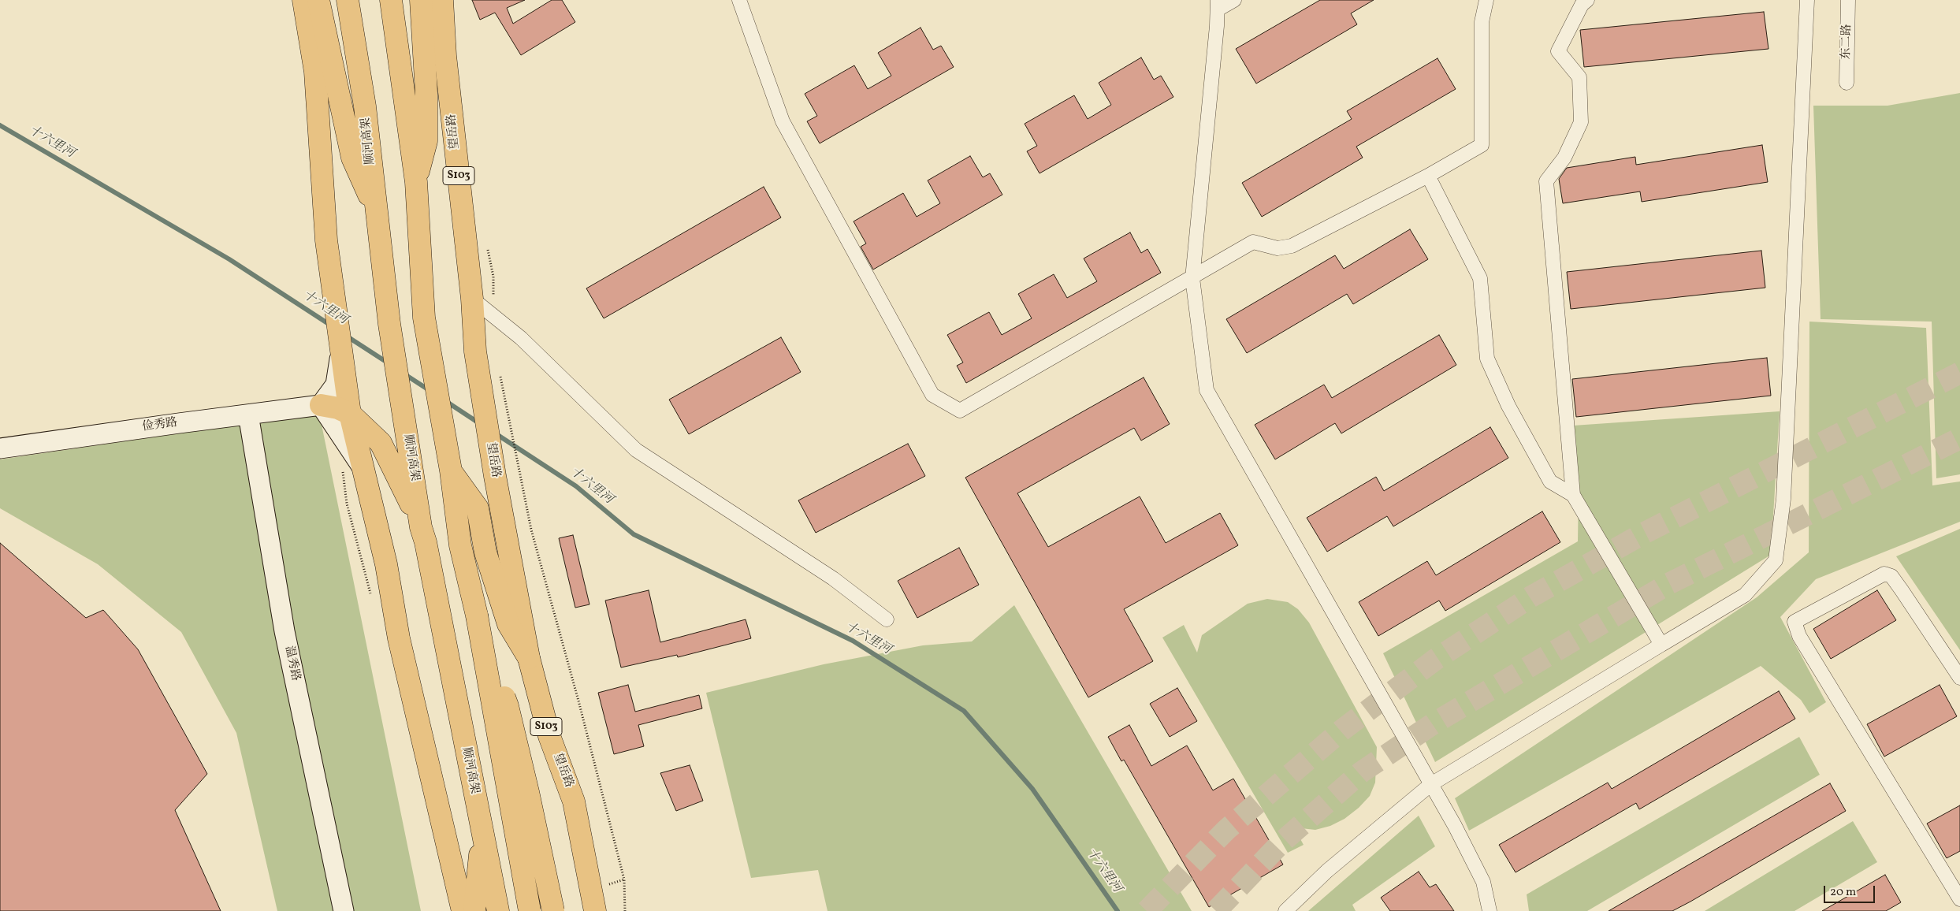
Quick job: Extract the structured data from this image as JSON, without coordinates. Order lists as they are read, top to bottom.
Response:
{
  "streets": {
    "main road": ["望岳路", "顺河高架", "S103"],
    "street": ["东二路", "俭秀路", "温秀路"]
  },
  "crossings": [
    ["俭秀路", "温秀路"]
  ],
  "water": ["十六里河"],
  "scale_bar": "20 m"
}
